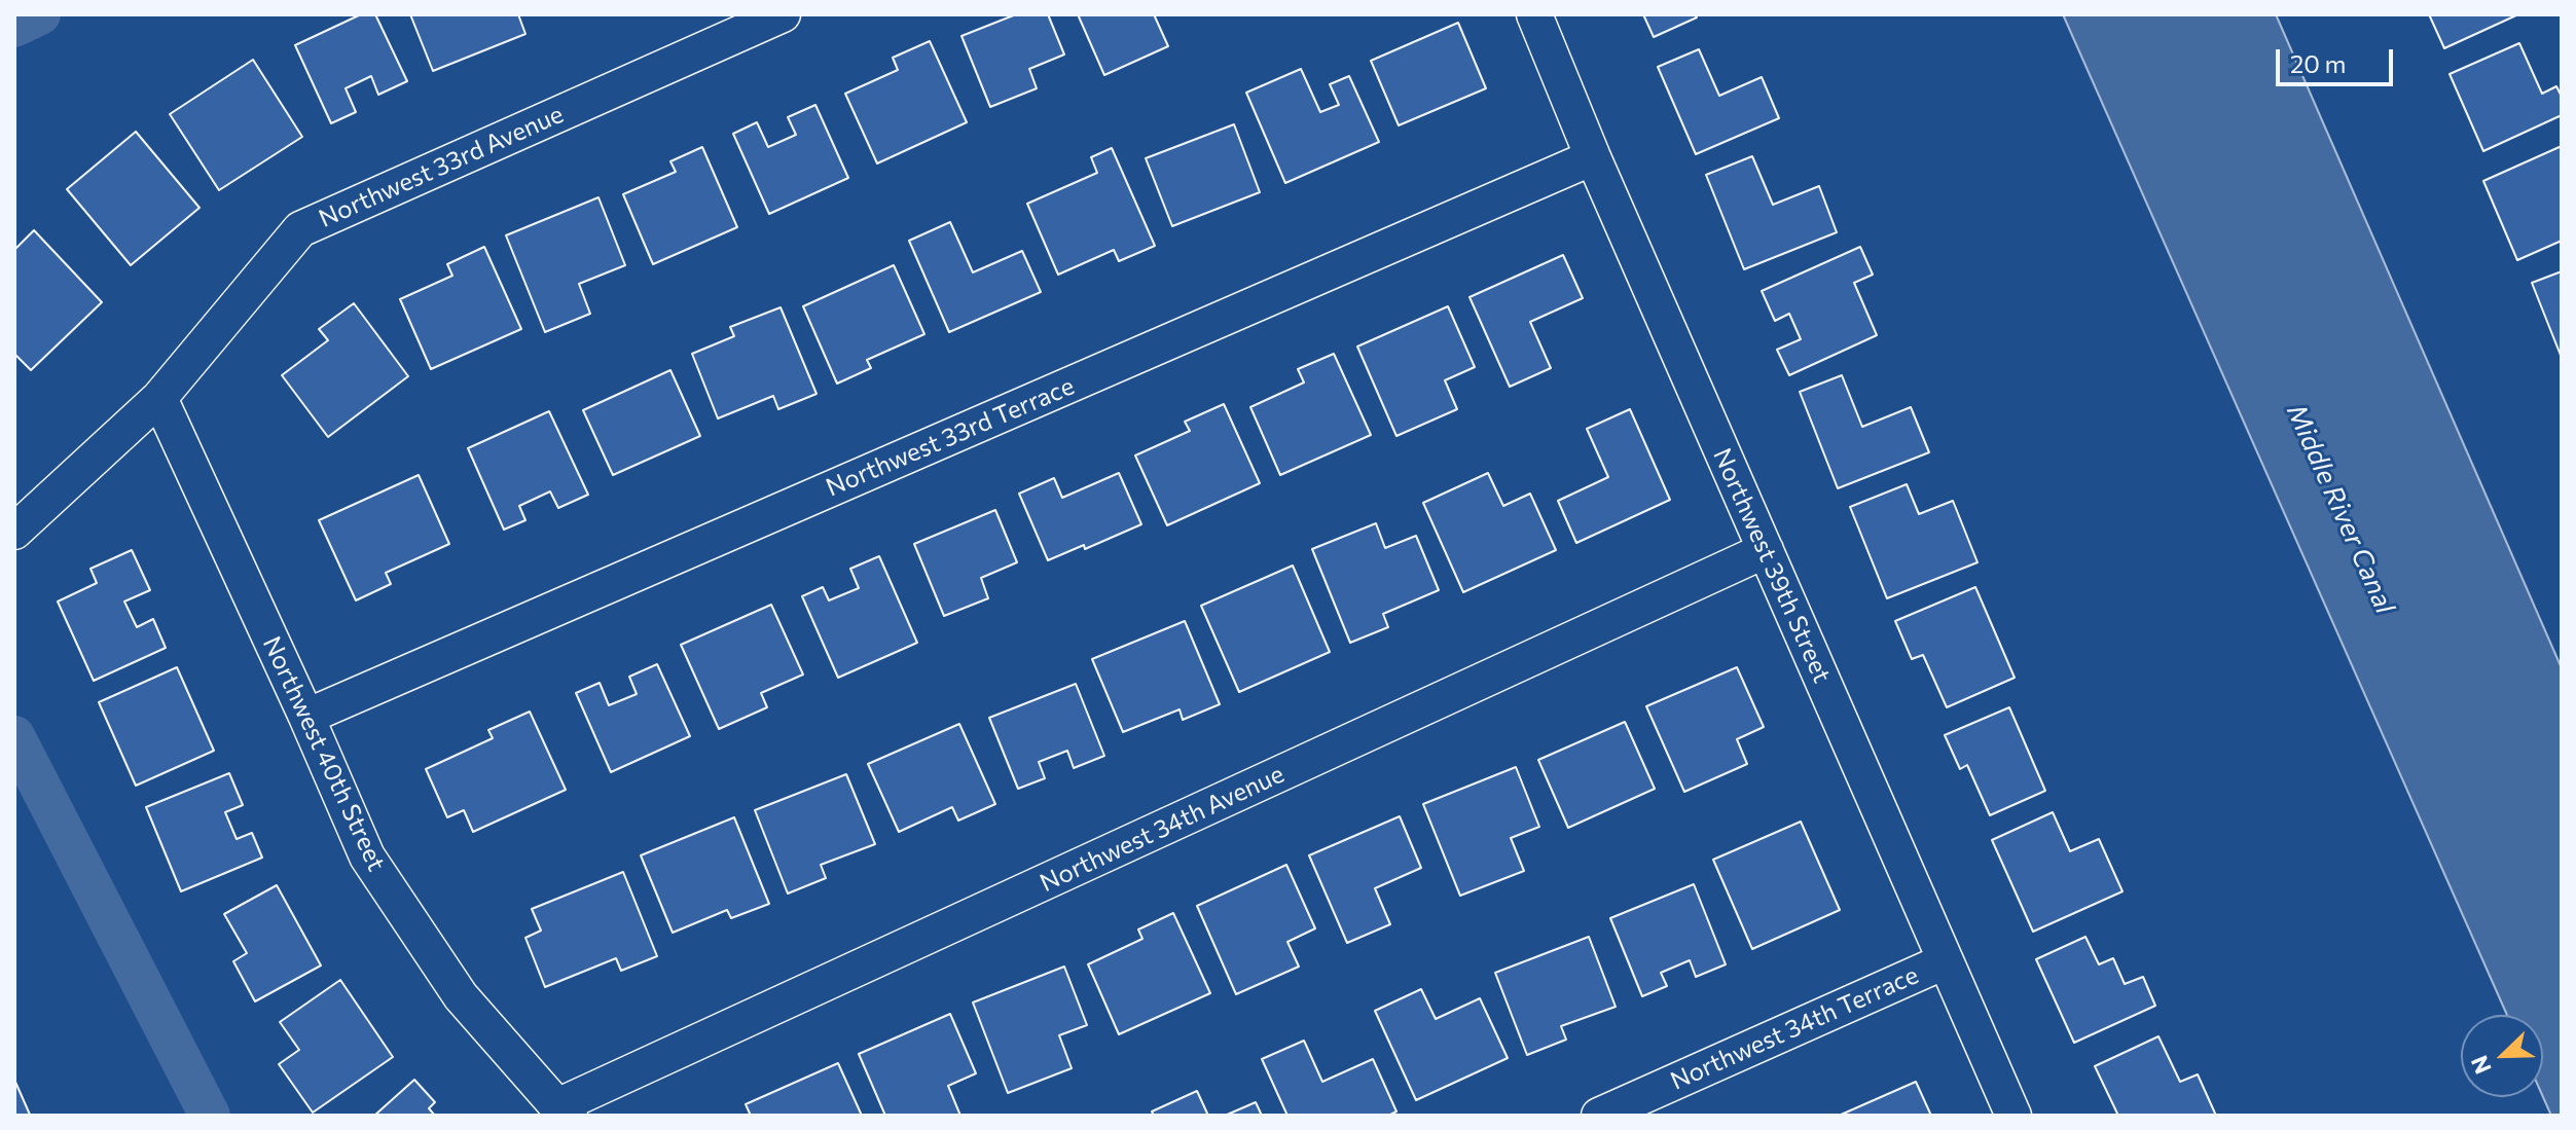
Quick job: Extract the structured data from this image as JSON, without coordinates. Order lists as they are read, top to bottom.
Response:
{
  "streets": {
    "street": [
      "Northwest 33rd Avenue",
      "Northwest 33rd Terrace",
      "Northwest 39th Street",
      "Northwest 40th Street",
      "Northwest 34th Avenue",
      "Northwest 34th Terrace"
    ]
  },
  "crossings": [
    ["Northwest 33rd Avenue", "Northwest 40th Street"],
    ["Northwest 33rd Terrace", "Northwest 39th Street"],
    ["Northwest 33rd Terrace", "Northwest 40th Street"],
    ["Northwest 39th Street", "Northwest 34th Avenue"],
    ["Northwest 39th Street", "Northwest 34th Terrace"],
    ["Northwest 40th Street", "Northwest 34th Avenue"]
  ],
  "water": ["Middle River Canal"],
  "scale_bar": "20 m",
  "north": "bottom left"
}
